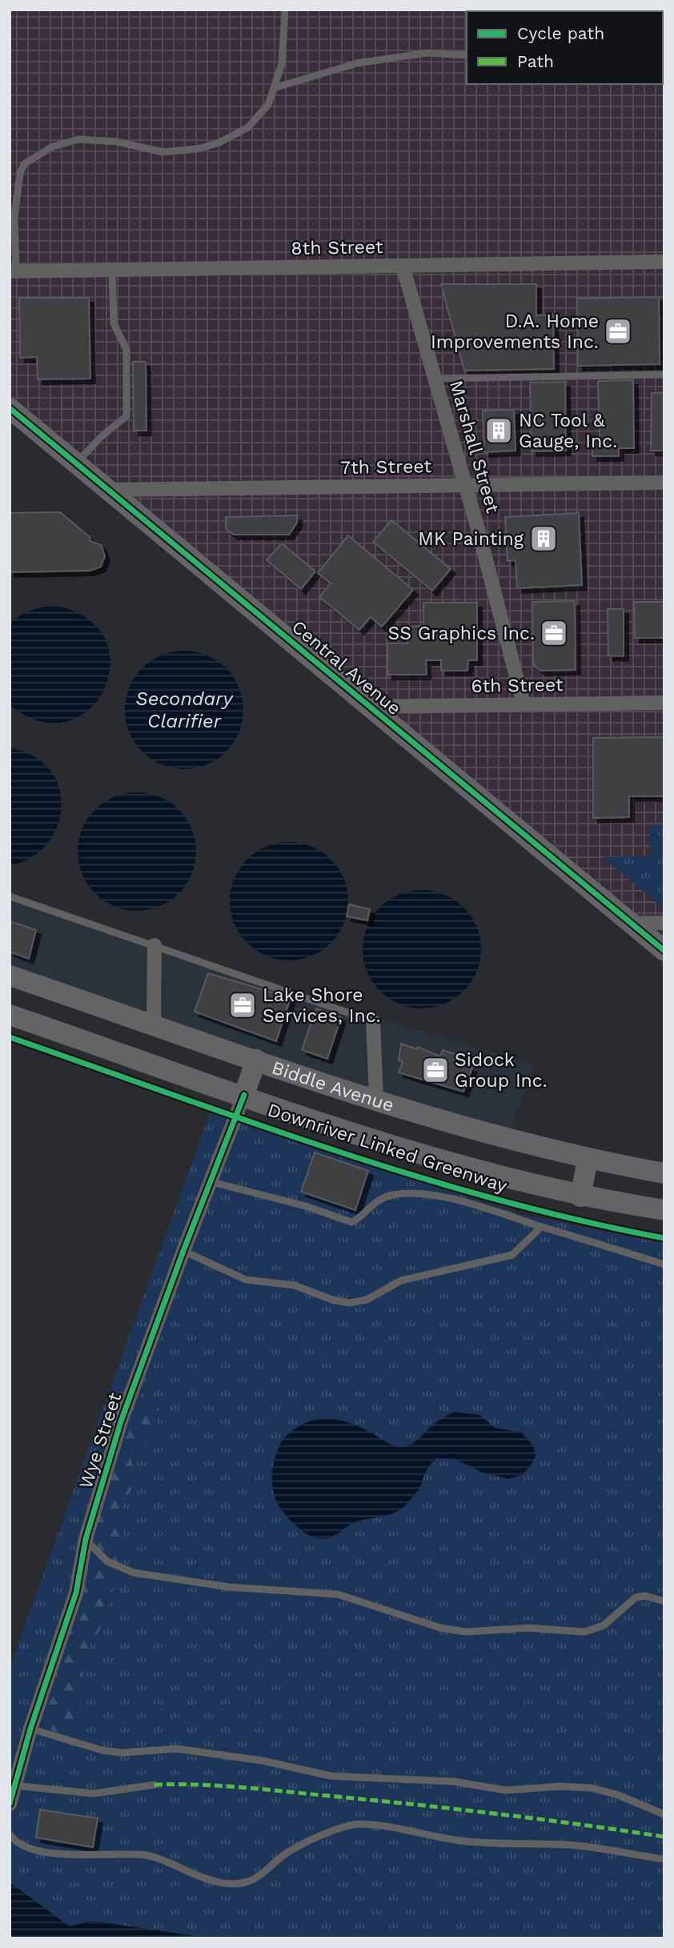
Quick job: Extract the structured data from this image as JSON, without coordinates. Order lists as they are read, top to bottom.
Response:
{
  "streets": {
    "main road": ["Central Avenue", "Biddle Avenue"],
    "street": [
      "8th Street",
      "Marshall Street",
      "7th Street",
      "6th Street",
      "Wye Street"
    ],
    "cycle path": ["Downriver Linked Greenway"]
  },
  "crossings": [
    ["8th Street", "Marshall Street"],
    ["Marshall Street", "7th Street"],
    ["Marshall Street", "6th Street"],
    ["7th Street", "Central Avenue"],
    ["Central Avenue", "6th Street"],
    ["Biddle Avenue", "Wye Street"]
  ],
  "water": ["Secondary Clarifier"],
  "places": {
    "office": [
      "D.A. Home Improvements Inc.",
      "SS Graphics Inc.",
      "Lake Shore Services, Inc.",
      "Sidock Group Inc."
    ],
    "building": ["NC Tool & Gauge, Inc.", "MK Painting"]
  },
  "legend": ["Cycle path", "Path"]
}
